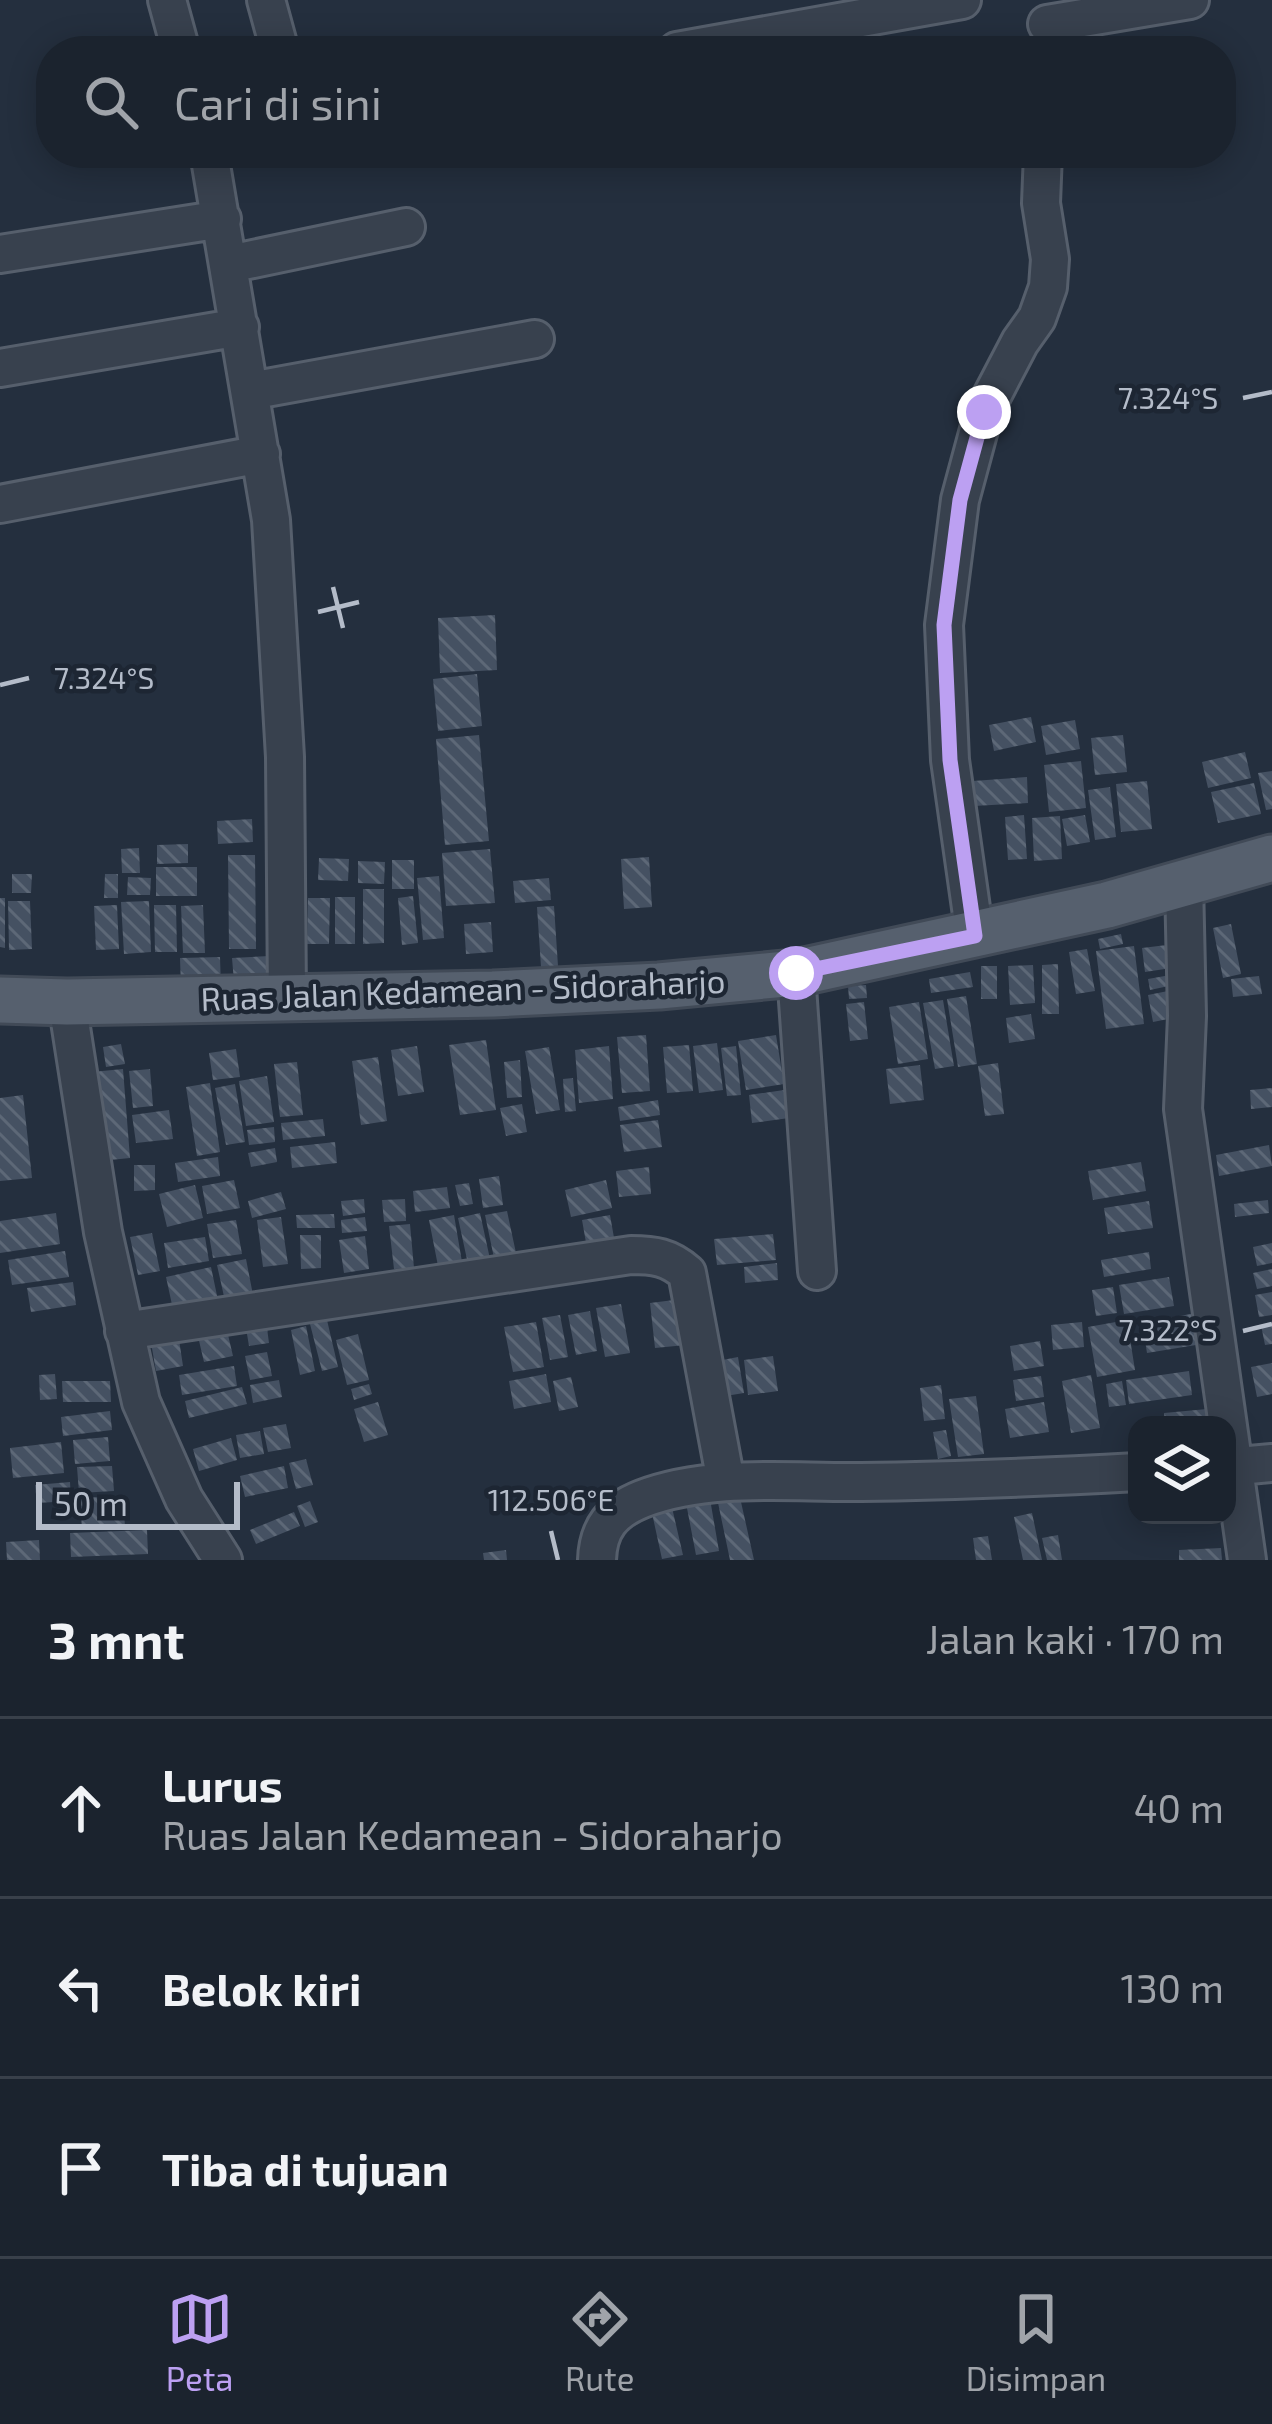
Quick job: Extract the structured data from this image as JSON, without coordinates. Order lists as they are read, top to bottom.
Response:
{
  "streets": {
    "main road": ["Ruas Jalan Kedamean - Sidoraharjo"]
  },
  "scale_bar": "50 m",
  "page": {
    "search": "Cari di sini",
    "scale": "50 m",
    "heading": ["3 mnt", "Jalan kaki · 170 m"],
    "list": [
      ["Lurus", "Ruas Jalan Kedamean - Sidoraharjo", "40 m"],
      ["Belok kiri", "130 m"],
      "Tiba di tujuan"
    ],
    "nav": ["Peta", "Rute", "Disimpan"]
  },
  "coordinates": ["7.324°S", "7.322°S", "112.506°E"]
}
